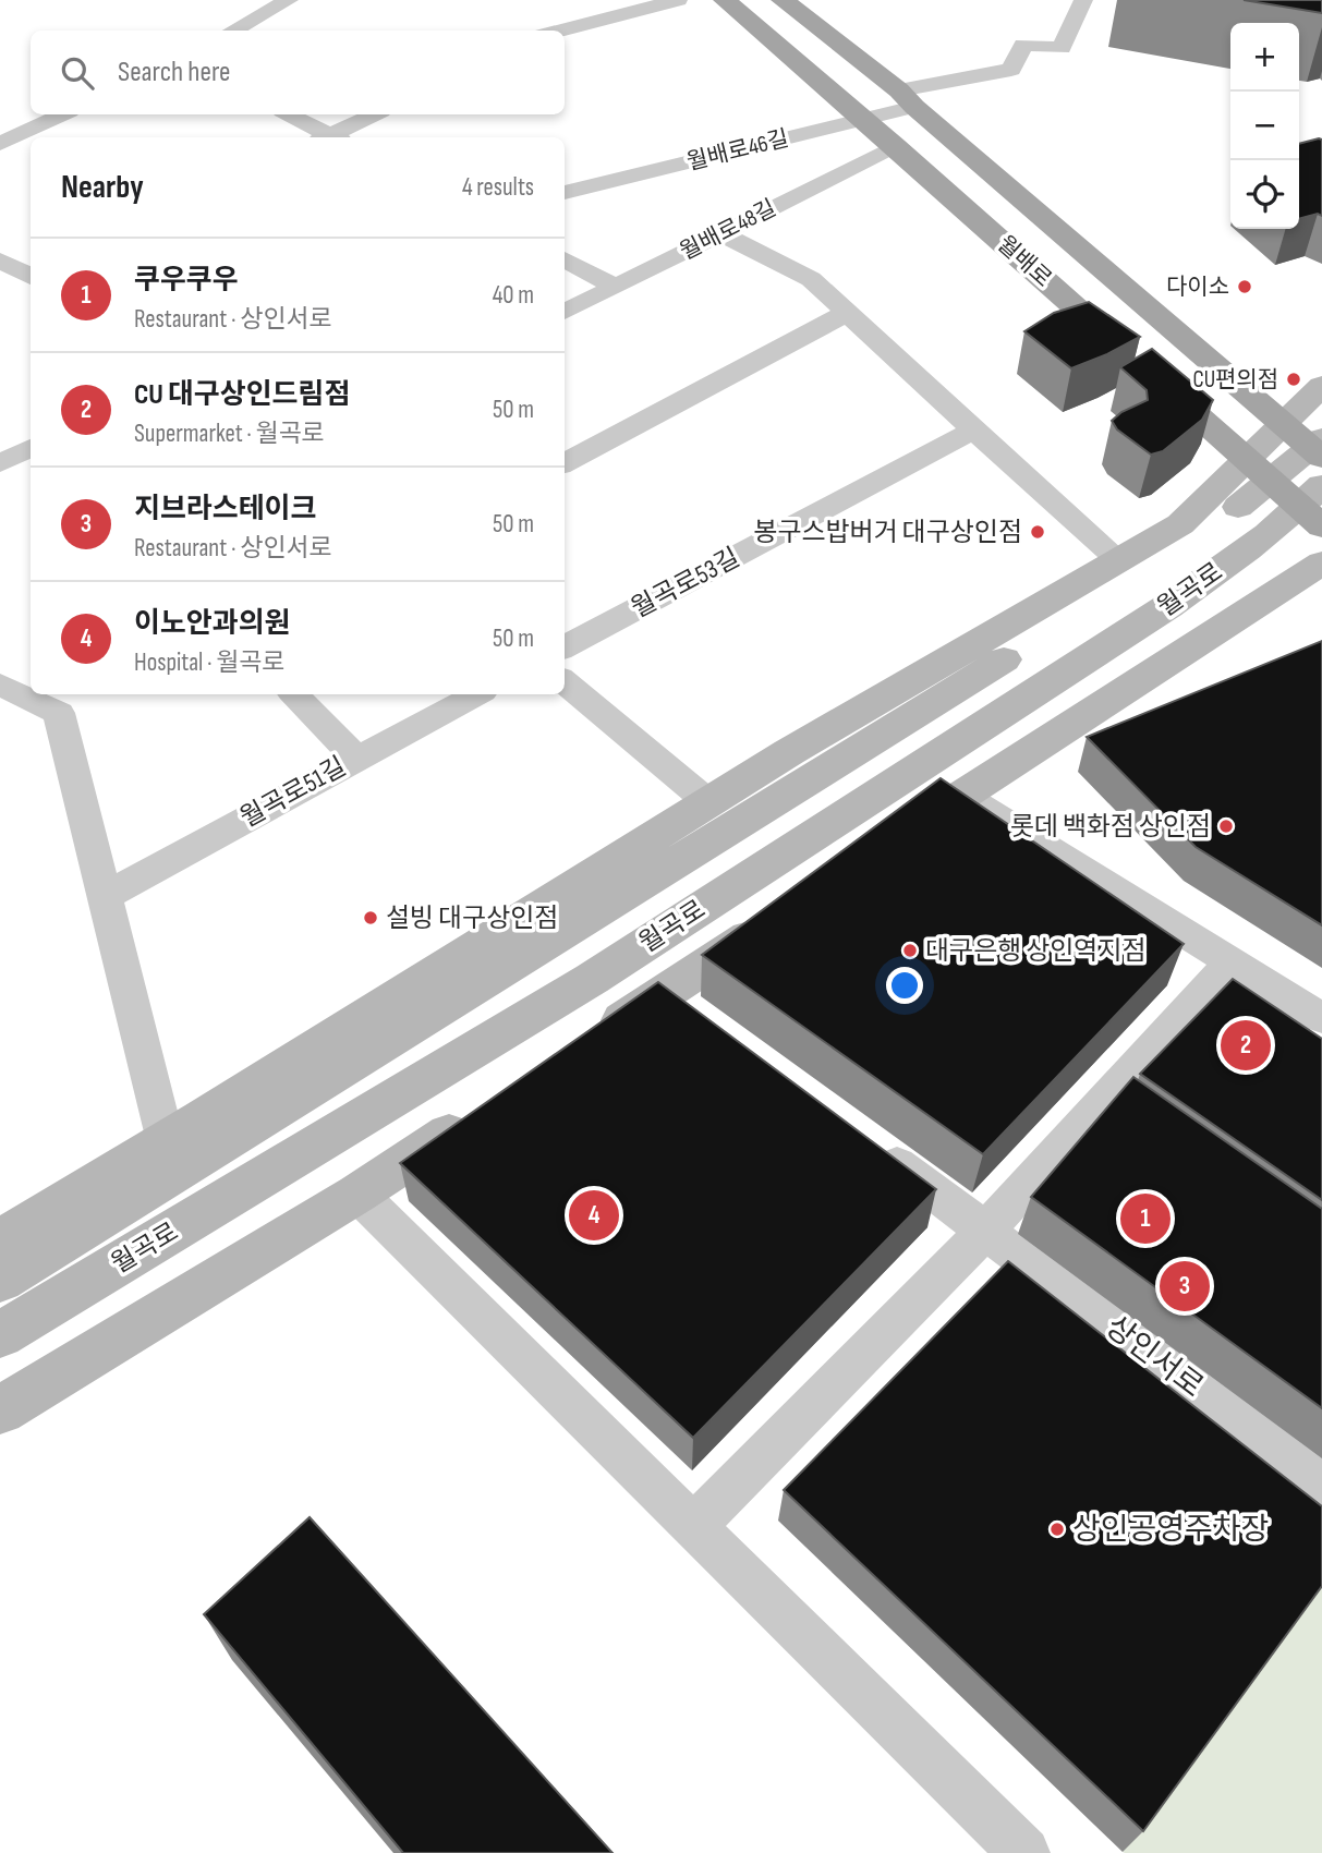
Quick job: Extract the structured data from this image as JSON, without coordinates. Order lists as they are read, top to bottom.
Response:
{
  "streets": {
    "main road": ["월배로", "월곡로"],
    "street": [
      "월배로46길",
      "월배로48길",
      "월곡로53길",
      "월곡로51길",
      "상인서로"
    ]
  },
  "crossings": [
    ["월배로46길", "월배로"],
    ["월배로48길", "월배로"]
  ],
  "places": [
    "다이소",
    "CU편의점",
    "봉구스밥버거 대구상인점",
    "롯데 백화점 상인점",
    "설빙 대구상인점",
    "대구은행 상인역지점",
    "상인공영주차장"
  ],
  "page": {
    "map_buttons": ["+", "−"],
    "search": "Search here",
    "heading": ["Nearby", "4 results"],
    "list": [
      {
        "mark": "1",
        "name": "쿠우쿠우",
        "note": "Restaurant · 상인서로",
        "value": "40 m"
      },
      {
        "mark": "2",
        "name": "CU 대구상인드림점",
        "note": "Supermarket · 월곡로",
        "value": "50 m"
      },
      {
        "mark": "3",
        "name": "지브라스테이크",
        "note": "Restaurant · 상인서로",
        "value": "50 m"
      },
      {
        "mark": "4",
        "name": "이노안과의원",
        "note": "Hospital · 월곡로",
        "value": "50 m"
      }
    ],
    "pins": [
      "2",
      "4",
      "1",
      "3"
    ]
  }
}
